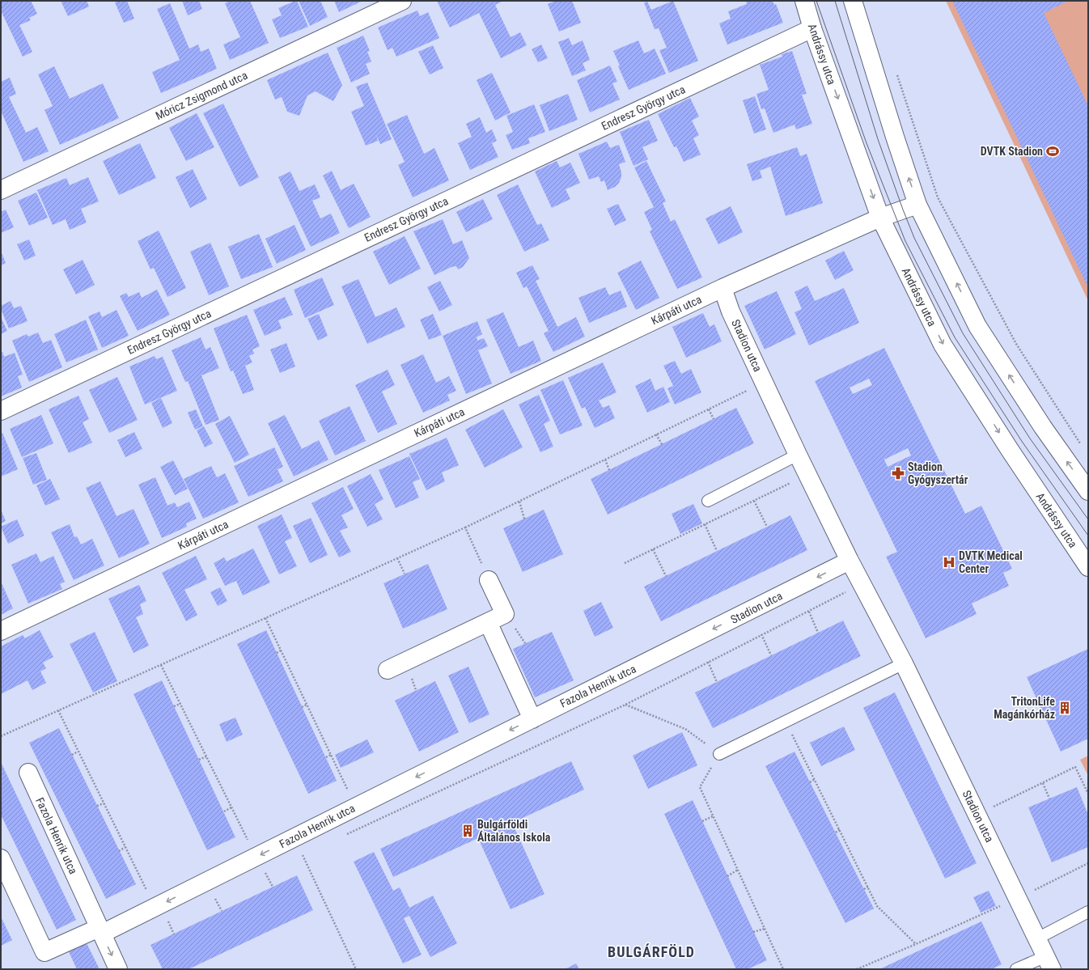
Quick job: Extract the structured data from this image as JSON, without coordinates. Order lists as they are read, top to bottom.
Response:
{
  "streets": {
    "street": [
      "Andrássy utca",
      "Móricz Zsigmond utca",
      "Endresz György utca",
      "Kárpáti utca",
      "Stadion utca",
      "Fazola Henrik utca"
    ]
  },
  "crossings": [
    ["Andrássy utca", "Endresz György utca"],
    ["Andrássy utca", "Kárpáti utca"],
    ["Kárpáti utca", "Stadion utca"],
    ["Stadion utca", "Fazola Henrik utca"]
  ],
  "districts": ["BULGÁRFÖLD"],
  "places": {
    "sports": ["DVTK Stadion"],
    "pharmacy": ["Stadion Gyógyszertár"],
    "hospital": ["DVTK Medical Center"],
    "building": ["TritonLife Magánkórház", "Bulgárföldi Általános Iskola"]
  }
}
